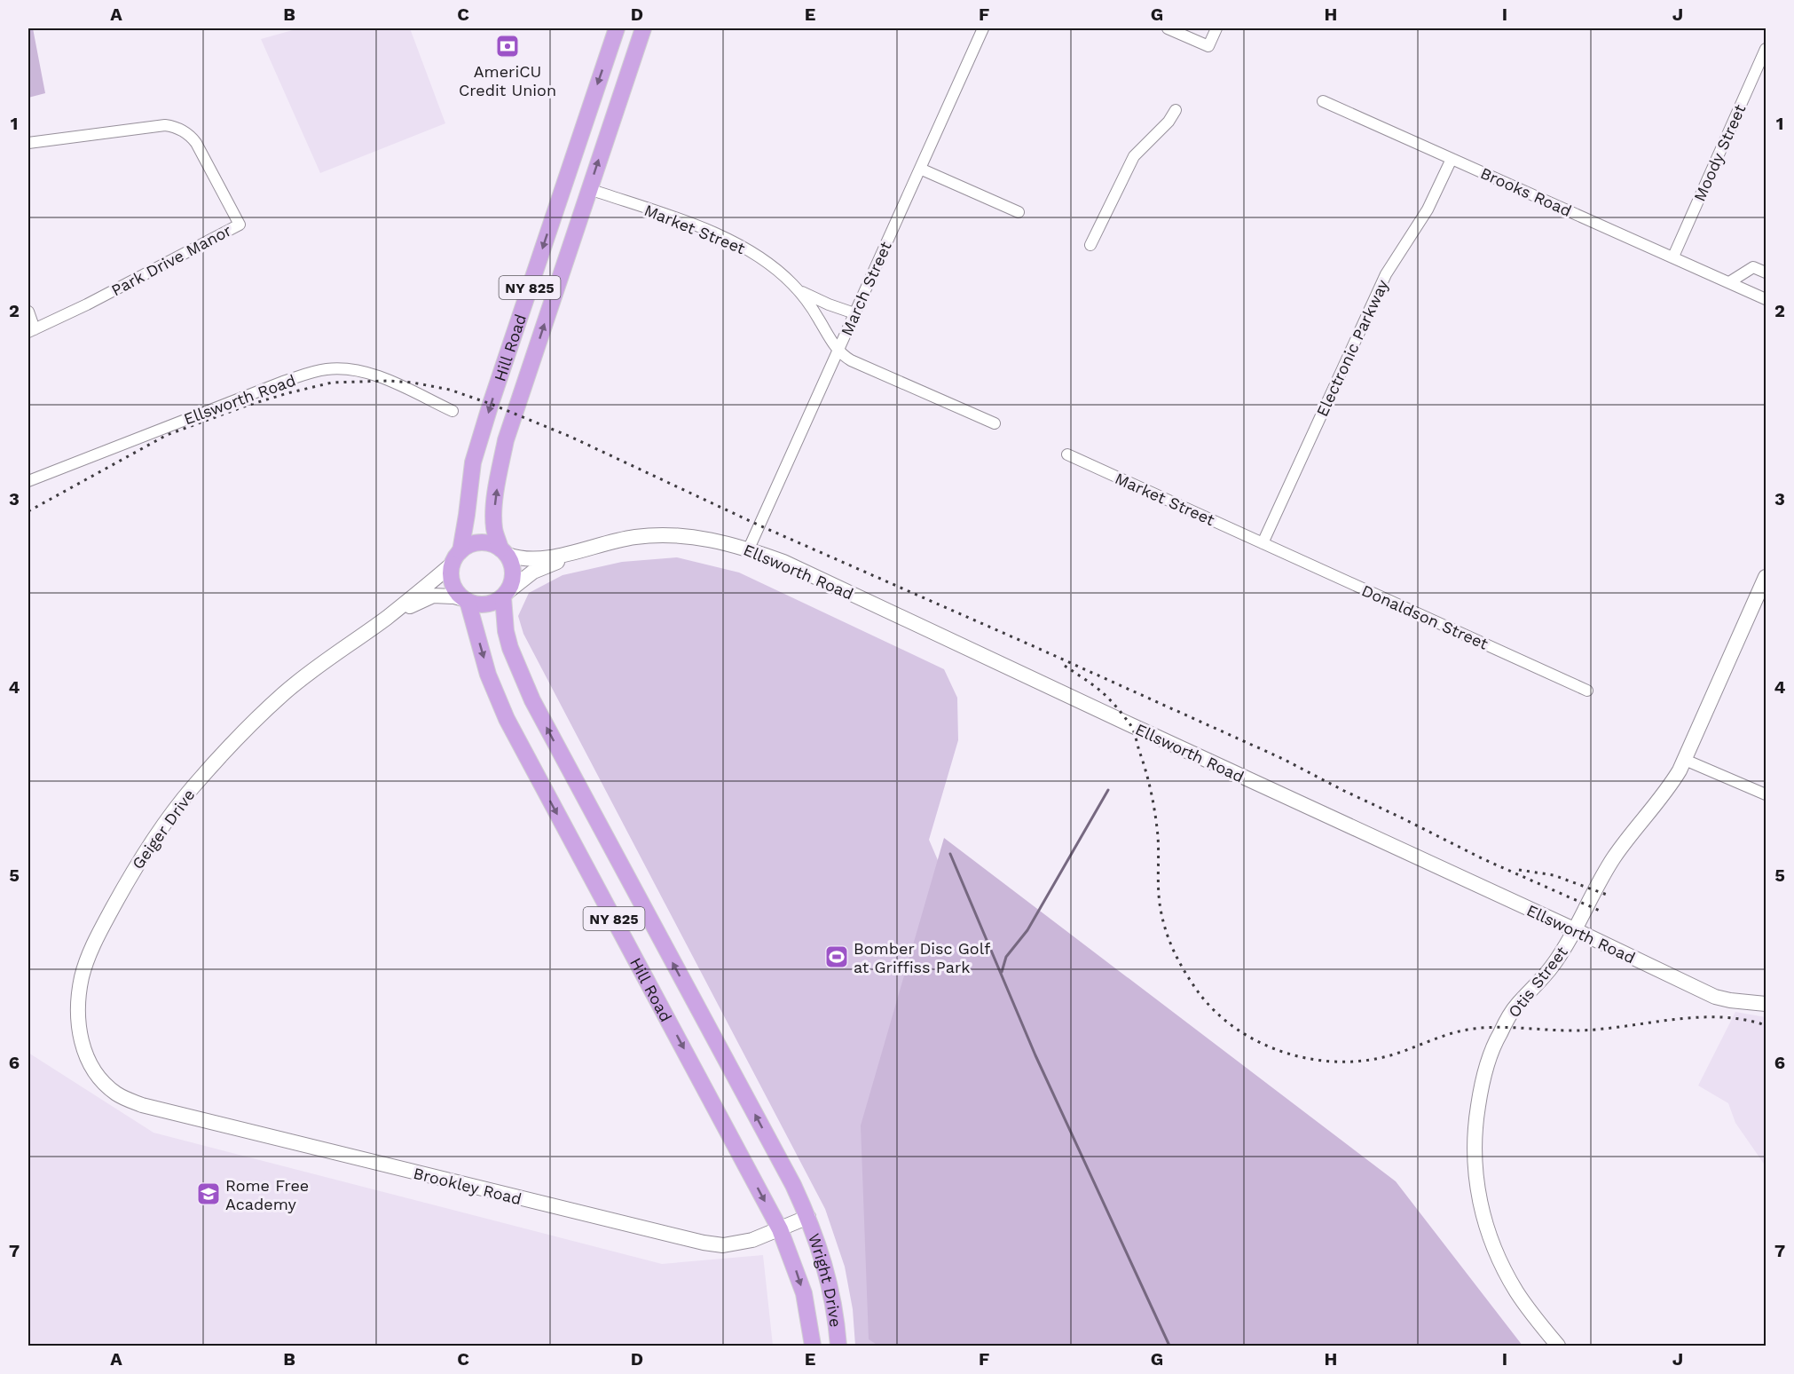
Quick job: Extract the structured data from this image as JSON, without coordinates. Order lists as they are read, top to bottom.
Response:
{
  "streets": {
    "main road": ["NY 825", "Hill Road", "Wright Drive"],
    "street": [
      "Moody Street",
      "Brooks Road",
      "Market Street",
      "Park Drive Manor",
      "March Street",
      "Electronic Parkway",
      "Ellsworth Road",
      "Donaldson Street",
      "Geiger Drive",
      "Otis Street",
      "Brookley Road"
    ]
  },
  "crossings": [
    ["Moody Street", "Brooks Road"],
    ["Brooks Road", "Electronic Parkway"],
    ["Market Street", "March Street"],
    ["Market Street", "Hill Road"],
    ["Market Street", "Electronic Parkway"],
    ["Market Street", "Donaldson Street"],
    ["NY 825", "Hill Road"],
    ["NY 825", "Ellsworth Road"],
    ["NY 825", "Geiger Drive"],
    ["March Street", "Ellsworth Road"],
    ["Hill Road", "Ellsworth Road"],
    ["Hill Road", "Geiger Drive"],
    ["Hill Road", "Brookley Road"],
    ["Hill Road", "Wright Drive"],
    ["Electronic Parkway", "Donaldson Street"],
    ["Ellsworth Road", "Geiger Drive"],
    ["Ellsworth Road", "Otis Street"],
    ["Geiger Drive", "Brookley Road"],
    ["Brookley Road", "Wright Drive"]
  ],
  "places": {
    "bank": ["AmeriCU Credit Union"],
    "sports": ["Bomber Disc Golf at Griffiss Park"],
    "school or university": ["Rome Free Academy"]
  },
  "grid": {
    "columns": [
      "A",
      "B",
      "C",
      "D",
      "E",
      "F",
      "G",
      "H",
      "I",
      "J"
    ],
    "rows": [
      "1",
      "2",
      "3",
      "4",
      "5",
      "6",
      "7"
    ]
  }
}
